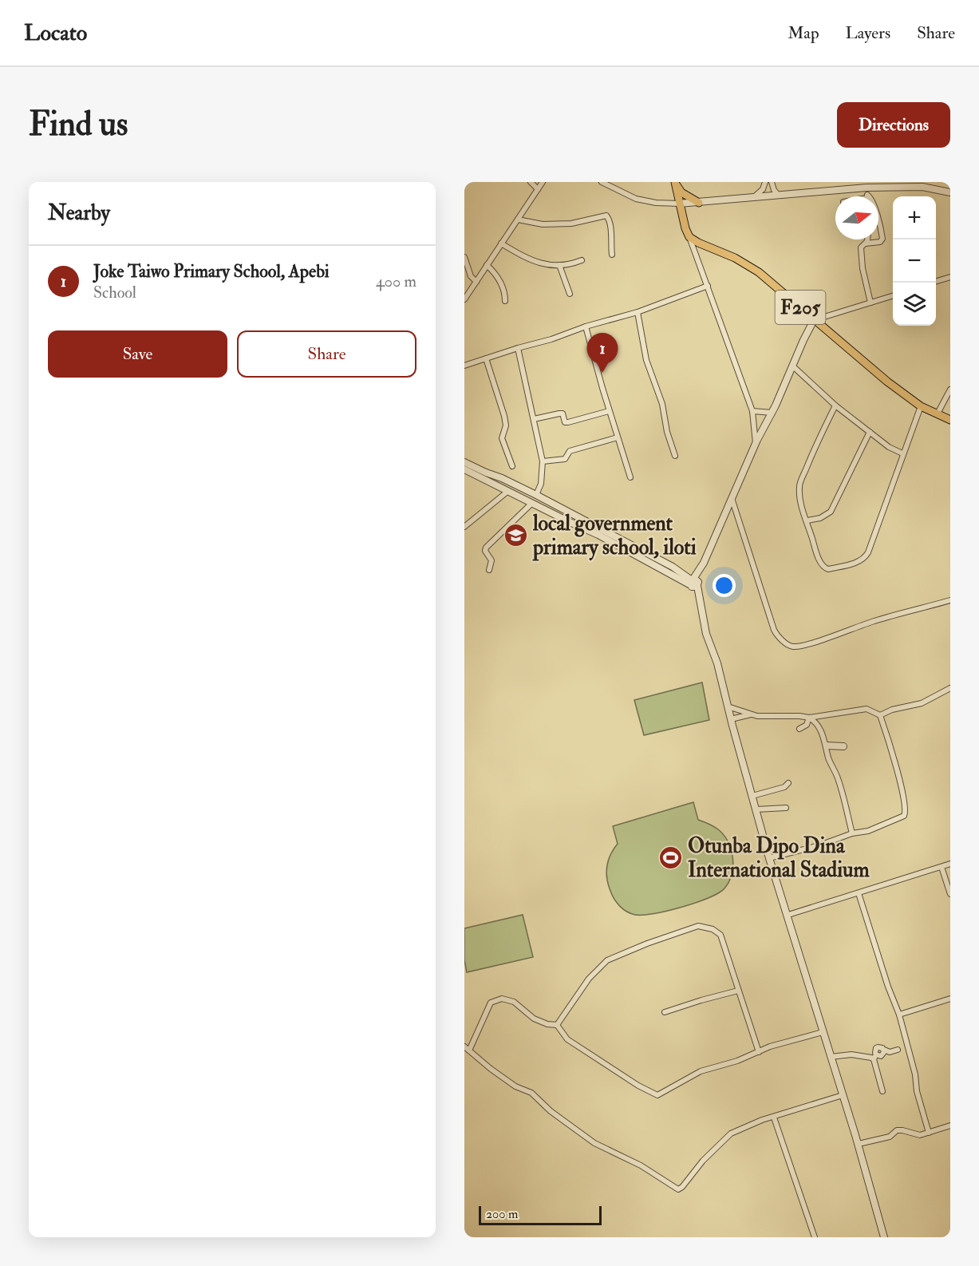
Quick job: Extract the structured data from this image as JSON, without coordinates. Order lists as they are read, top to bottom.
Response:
{
  "streets": {
    "main road": ["F205"]
  },
  "places": {
    "school or university": ["local government primary school, iloti"],
    "sports": ["Otunba Dipo Dina International Stadium"]
  },
  "scale_bar": "200 m",
  "north": "right",
  "page": {
    "header": "Locato",
    "nav": ["Map", "Layers", "Share"],
    "buttons": [
      "Directions",
      ["Save", "Share"]
    ],
    "title": "Find us",
    "heading": "Nearby",
    "map_buttons": ["+", "−"],
    "list": [
      {
        "mark": "1",
        "name": "Joke Taiwo Primary School, Apebi",
        "note": "School",
        "value": "400 m"
      }
    ],
    "pins": "1",
    "scale": "200 m"
  }
}
